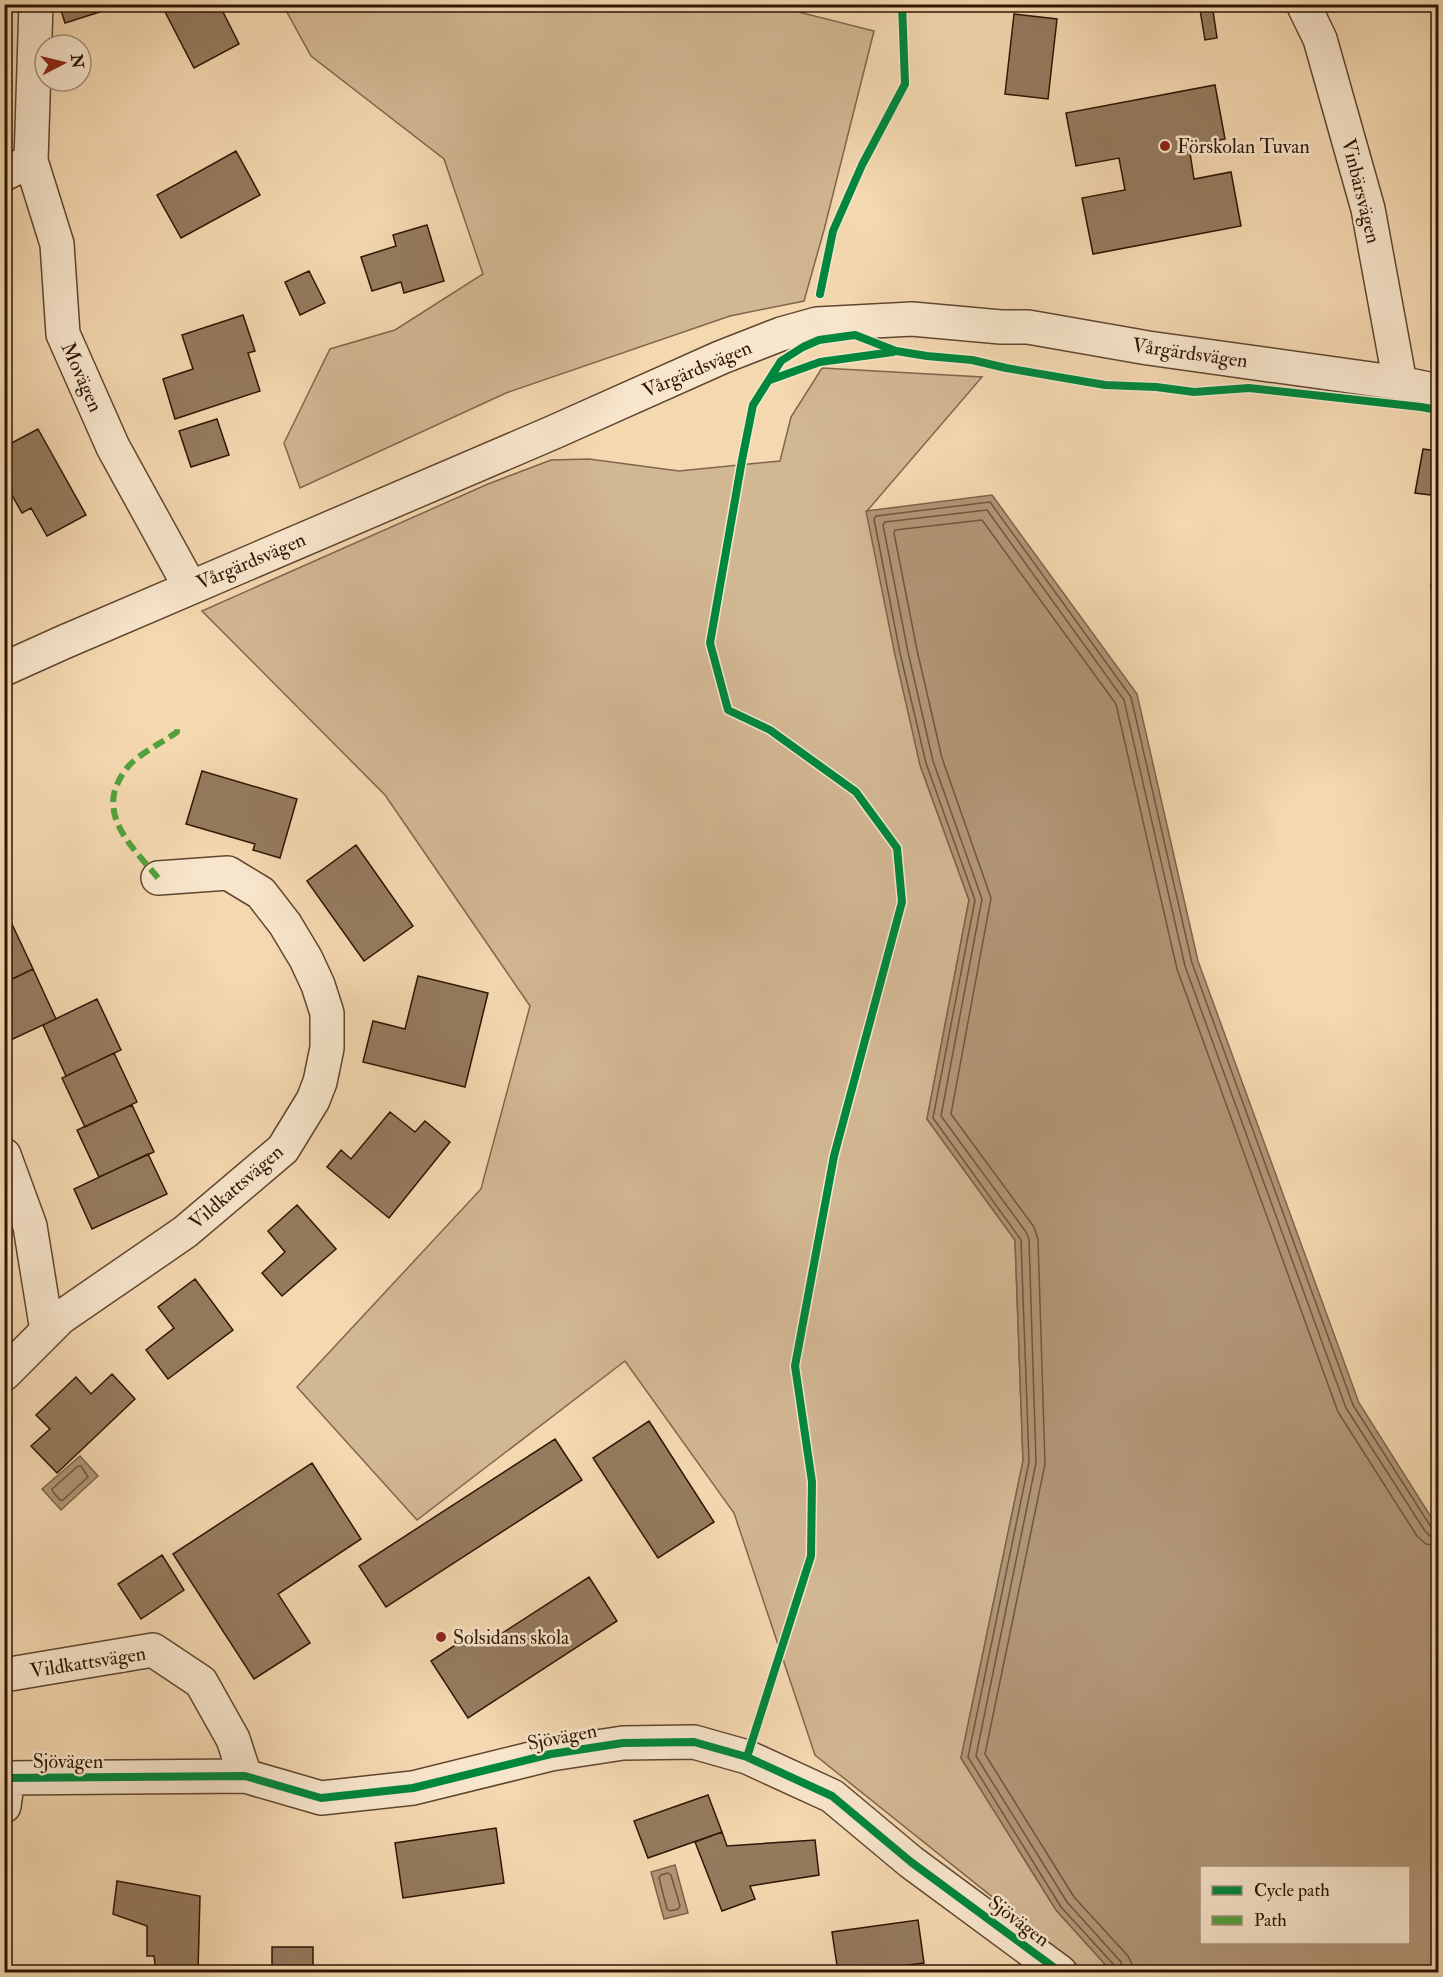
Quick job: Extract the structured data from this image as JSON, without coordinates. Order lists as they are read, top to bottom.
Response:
{
  "streets": {
    "street": [
      "Vinbärsvägen",
      "Vårgärdsvägen",
      "Movägen",
      "Vildkattsvägen",
      "Sjövägen"
    ]
  },
  "crossings": [
    ["Vinbärsvägen", "Vårgärdsvägen"],
    ["Vårgärdsvägen", "Movägen"],
    ["Vildkattsvägen", "Sjövägen"]
  ],
  "places": ["Förskolan Tuvan", "Solsidans skola"],
  "legend": ["Cycle path", "Path"],
  "north": "right"
}
